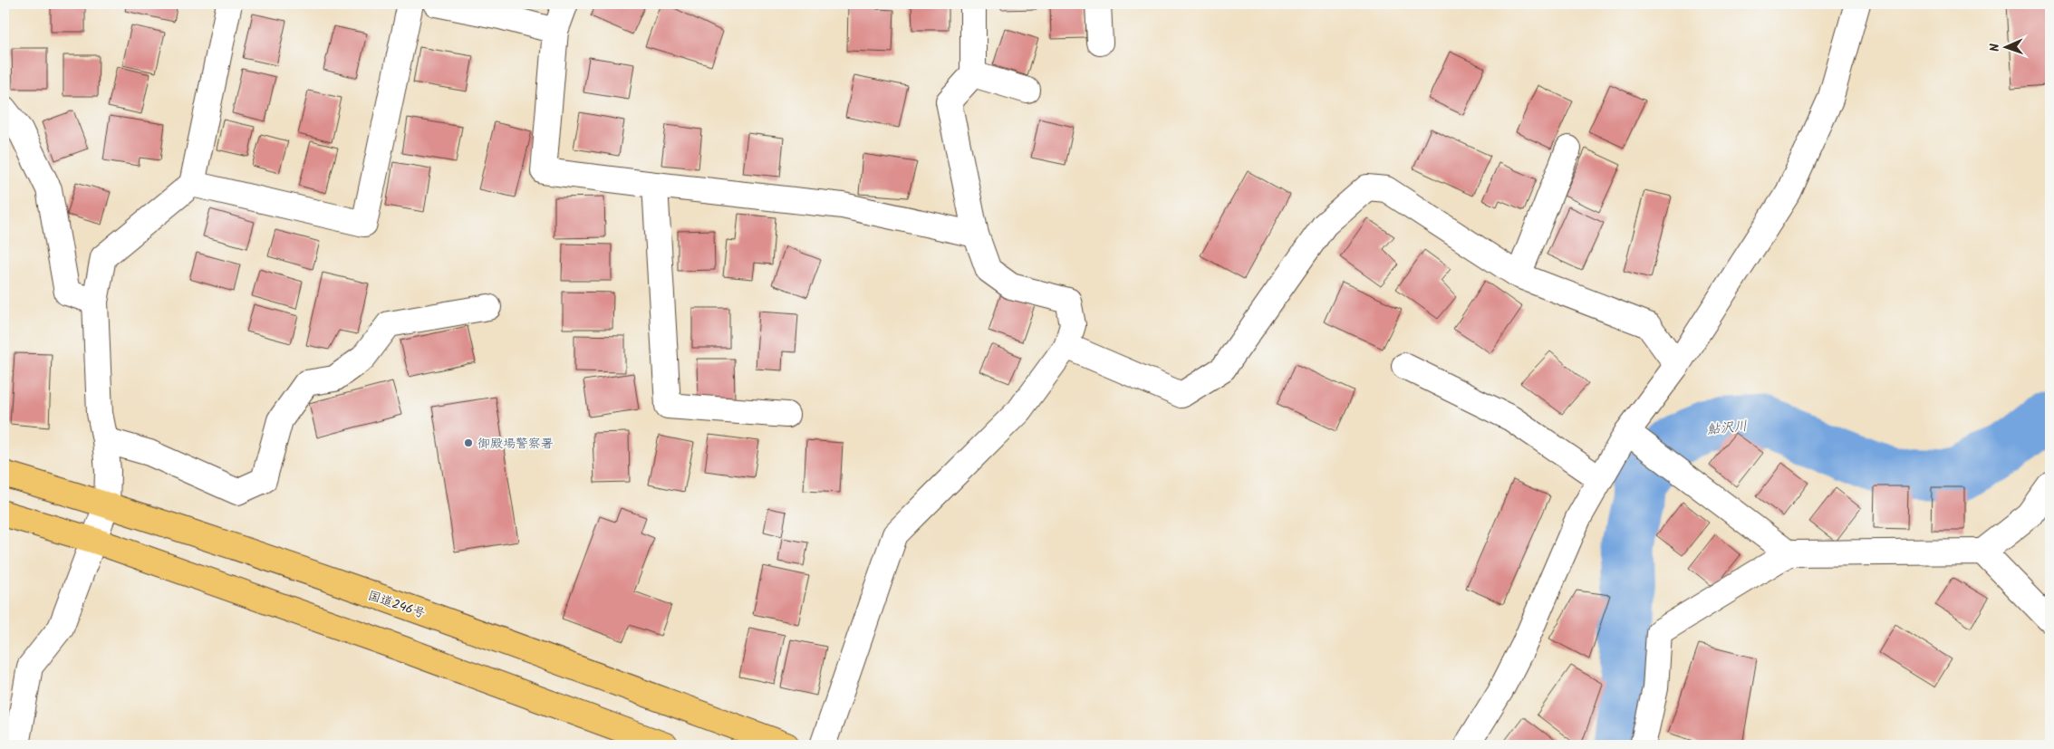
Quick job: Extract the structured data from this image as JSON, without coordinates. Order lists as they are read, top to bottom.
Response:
{
  "streets": {
    "highway": ["国道246号"]
  },
  "water": ["鮎沢川"],
  "places": ["御殿場警察署"],
  "north": "left"
}
